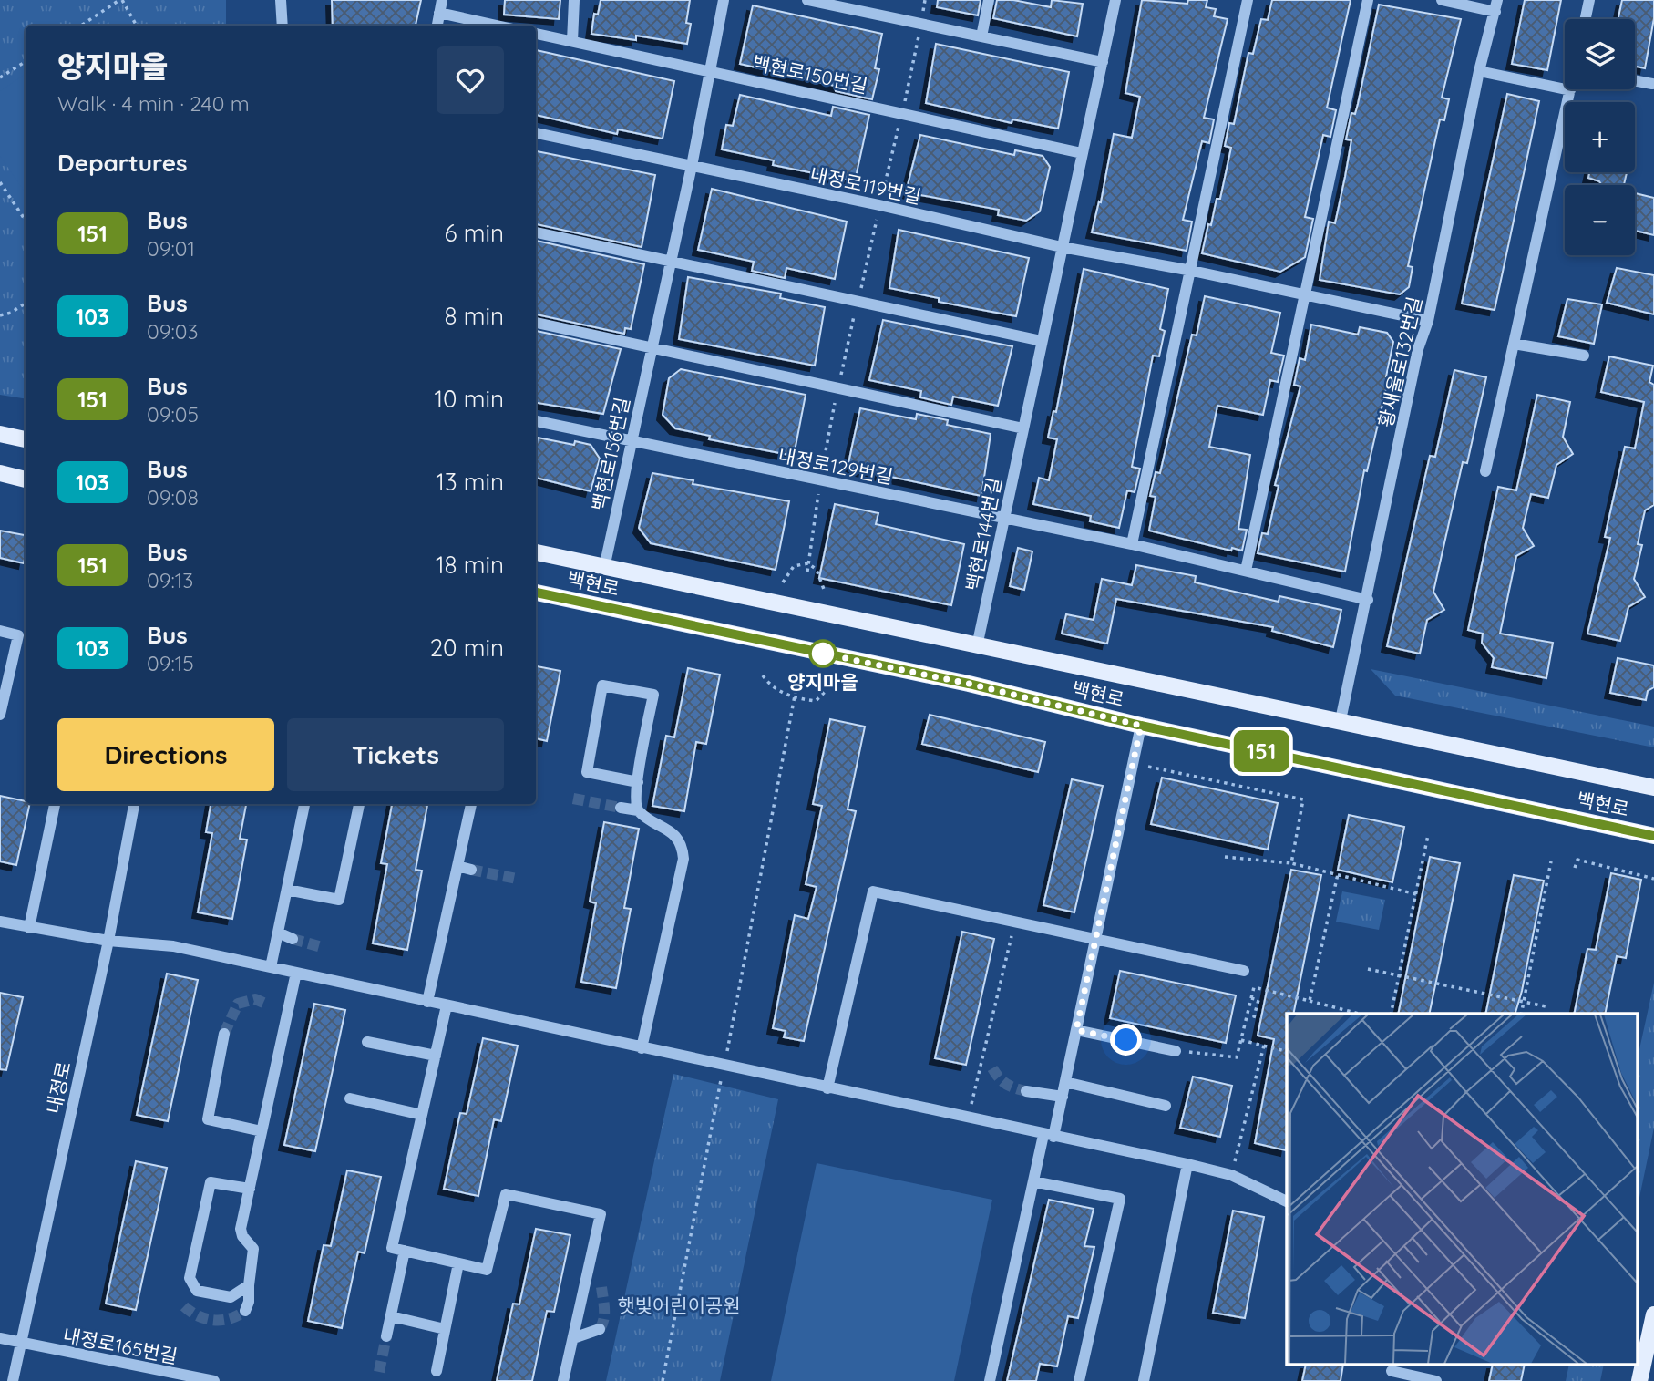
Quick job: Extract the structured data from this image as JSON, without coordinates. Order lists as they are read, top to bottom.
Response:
{
  "streets": {
    "main road": ["백현로"],
    "street": [
      "백현로150번길",
      "내정로119번길",
      "황새울로132번길",
      "백현로156번길",
      "내정로129번길",
      "백현로144번길",
      "내정로",
      "내정로165번길"
    ]
  },
  "crossings": [
    ["백현로150번길", "백현로156번길"],
    ["백현로150번길", "백현로144번길"],
    ["내정로119번길", "황새울로132번길"],
    ["내정로119번길", "백현로156번길"],
    ["내정로119번길", "백현로144번길"],
    ["황새울로132번길", "내정로129번길"],
    ["황새울로132번길", "백현로"],
    ["백현로156번길", "내정로129번길"],
    ["백현로156번길", "백현로"],
    ["내정로129번길", "백현로144번길"],
    ["백현로144번길", "백현로"],
    ["내정로", "내정로165번길"]
  ],
  "parks": ["햇빛어린이공원"],
  "places": ["양지마을"],
  "lines": ["bus line 151"],
  "page": {
    "on_map": "151",
    "map_buttons": ["+", "−"],
    "heading": [
      ["양지마을", "Walk · 4 min · 240 m"],
      "Departures"
    ],
    "list": [
      {
        "mark": "151",
        "name": "Bus",
        "note": "09:01",
        "value": "6 min"
      },
      {
        "mark": "103",
        "name": "Bus",
        "note": "09:03",
        "value": "8 min"
      },
      {
        "mark": "151",
        "name": "Bus",
        "note": "09:05",
        "value": "10 min"
      },
      {
        "mark": "103",
        "name": "Bus",
        "note": "09:08",
        "value": "13 min"
      },
      {
        "mark": "151",
        "name": "Bus",
        "note": "09:13",
        "value": "18 min"
      },
      {
        "mark": "103",
        "name": "Bus",
        "note": "09:15",
        "value": "20 min"
      }
    ],
    "buttons": ["Directions", "Tickets"]
  }
}
